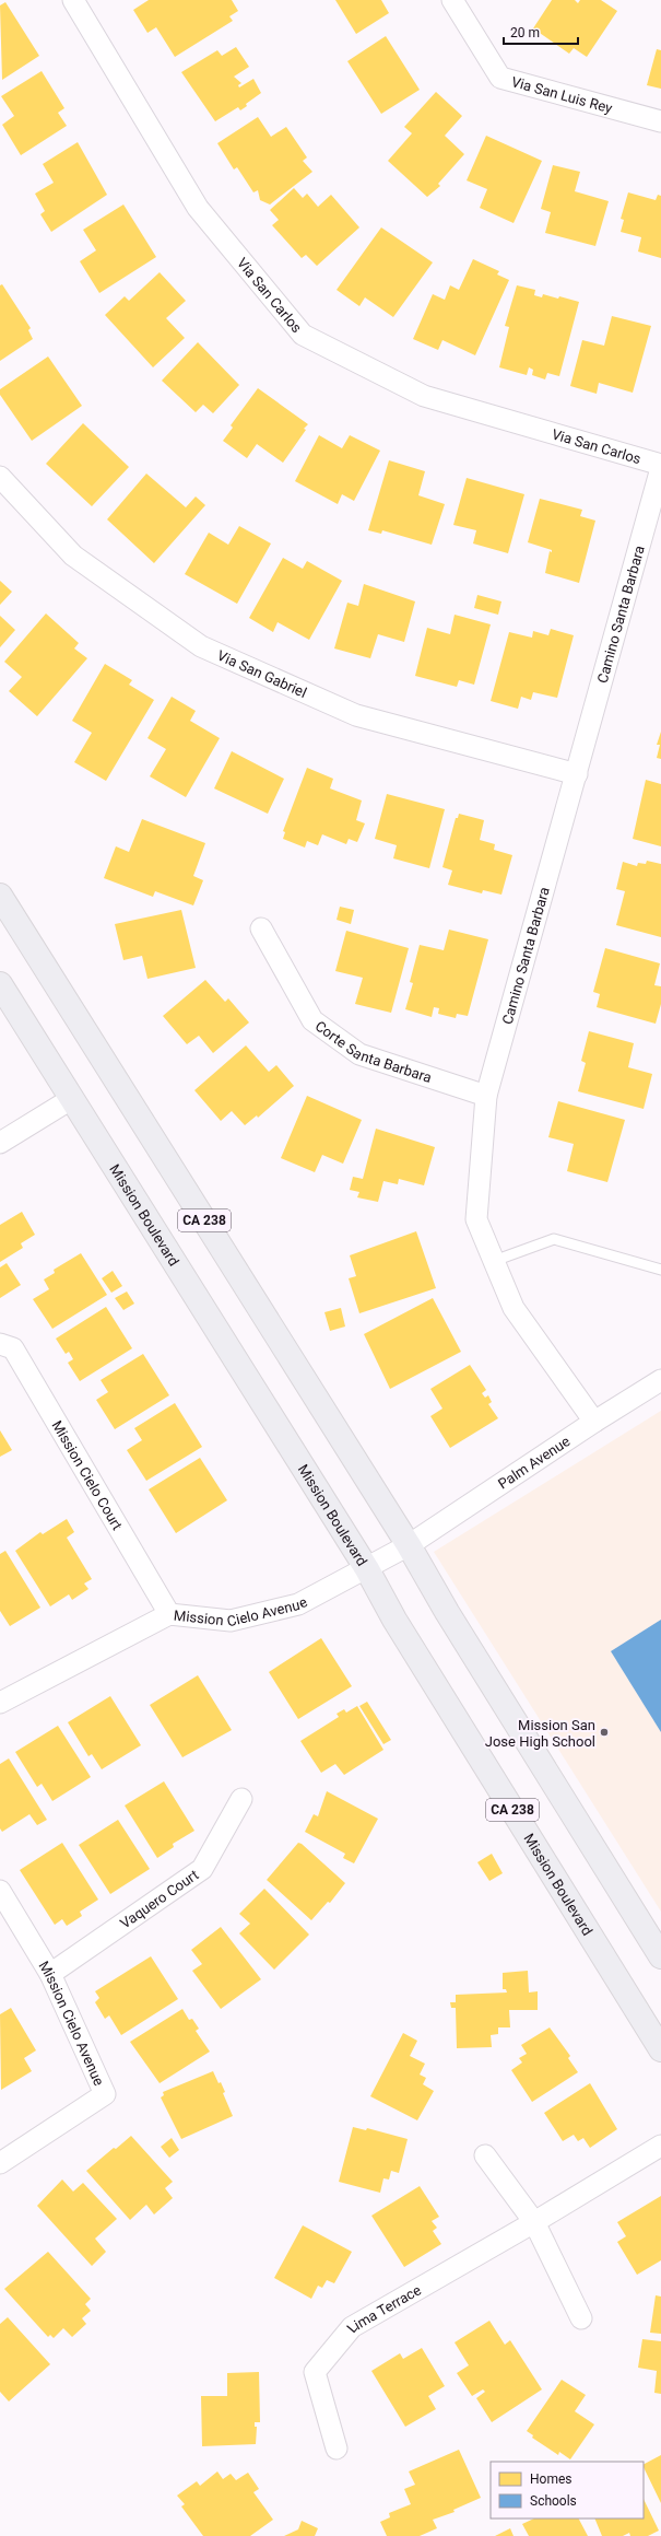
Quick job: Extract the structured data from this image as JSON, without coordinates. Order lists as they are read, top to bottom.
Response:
{
  "streets": {
    "main road": ["Mission Boulevard", "CA 238"],
    "street": [
      "Via San Luis Rey",
      "Via San Carlos",
      "Camino Santa Barbara",
      "Via San Gabriel",
      "Corte Santa Barbara",
      "Palm Avenue",
      "Mission Cielo Court",
      "Mission Cielo Avenue",
      "Vaquero Court",
      "Lima Terrace"
    ]
  },
  "crossings": [
    ["Via San Carlos", "Camino Santa Barbara"],
    ["Camino Santa Barbara", "Via San Gabriel"],
    ["Camino Santa Barbara", "Corte Santa Barbara"],
    ["Camino Santa Barbara", "Palm Avenue"],
    ["Mission Boulevard", "Mission Cielo Avenue"],
    ["CA 238", "Palm Avenue"],
    ["CA 238", "Mission Cielo Avenue"],
    ["Palm Avenue", "Mission Cielo Avenue"],
    ["Mission Cielo Court", "Mission Cielo Avenue"],
    ["Mission Cielo Avenue", "Vaquero Court"]
  ],
  "places": ["Mission San Jose High School"],
  "legend": ["Homes", "Schools"],
  "scale_bar": "20 m"
}
